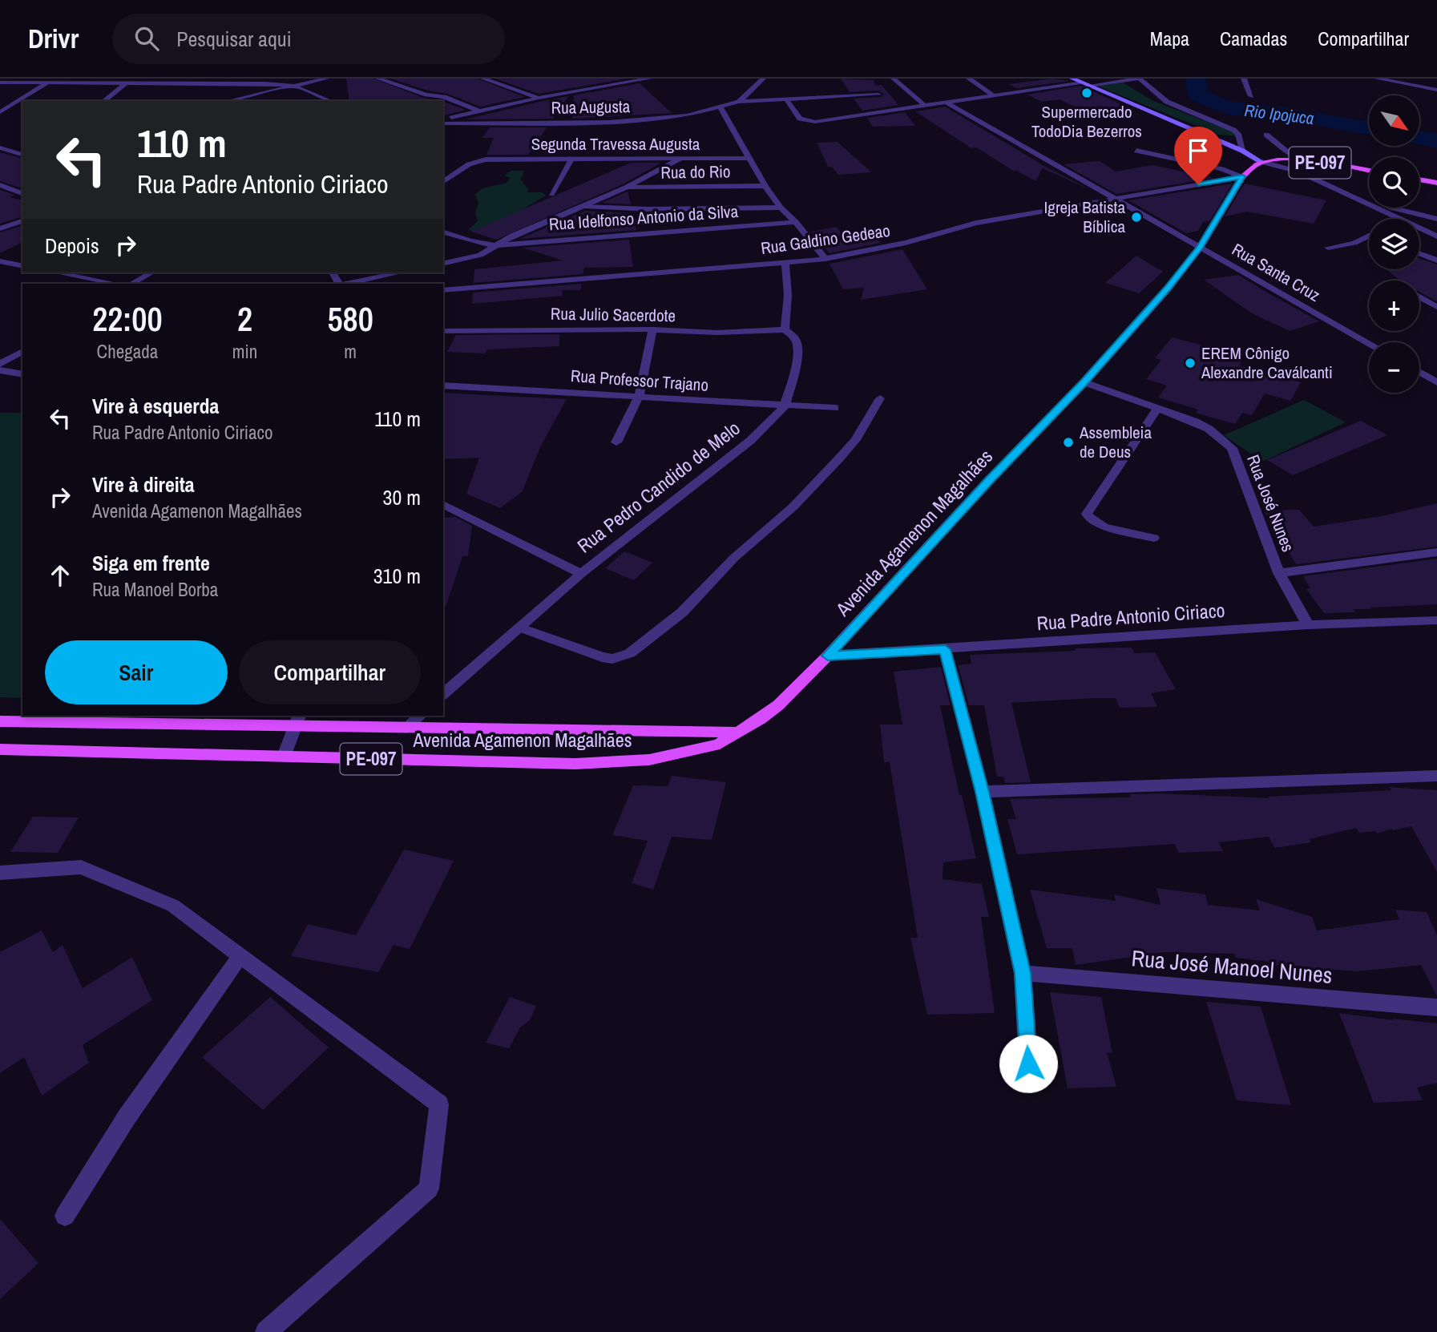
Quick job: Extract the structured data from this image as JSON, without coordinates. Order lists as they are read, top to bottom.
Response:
{
  "streets": {
    "main road": ["PE-097", "Avenida Agamenon Magalhães"],
    "street": [
      "Rua Augusta",
      "Segunda Travessa Augusta",
      "Rua do Rio",
      "Rua Idelfonso Antonio da Silva",
      "Rua Galdino Gedeao",
      "Rua Santa Cruz",
      "Rua Julio Sacerdote",
      "Rua Professor Trajano",
      "Rua Pedro Candido de Melo",
      "Rua José Nunes",
      "Rua Padre Antonio Ciriaco",
      "Rua José Manoel Nunes"
    ]
  },
  "crossings": [
    ["PE-097", "Rua Galdino Gedeao"],
    ["PE-097", "Rua Santa Cruz"],
    ["PE-097", "Avenida Agamenon Magalhães"],
    ["Rua Galdino Gedeao", "Rua Santa Cruz"],
    ["Rua Santa Cruz", "Avenida Agamenon Magalhães"],
    ["Rua Julio Sacerdote", "Rua Pedro Candido de Melo"],
    ["Rua Professor Trajano", "Rua Pedro Candido de Melo"],
    ["Rua José Nunes", "Avenida Agamenon Magalhães"],
    ["Rua José Nunes", "Rua Padre Antonio Ciriaco"],
    ["Avenida Agamenon Magalhães", "Rua Padre Antonio Ciriaco"]
  ],
  "water": ["Rio Ipojuca"],
  "places": [
    "Supermercado TodoDia Bezerros",
    "Igreja Batista Bíblica",
    "EREM Cônigo Alexandre Caválcanti",
    "Assembleia de Deus"
  ],
  "north": "bottom right",
  "page": {
    "header": "Drivr",
    "search": "Pesquisar aqui",
    "nav": ["Mapa", "Camadas", "Compartilhar"],
    "map_buttons": ["+", "−"],
    "turn": ["110 m", "Rua Padre Antonio Ciriaco"],
    "then": "Depois",
    "eta": [
      "22:00",
      "Chegada",
      "2",
      "min",
      "580",
      "m"
    ],
    "list": [
      {
        "name": "Vire à esquerda",
        "note": "Rua Padre Antonio Ciriaco",
        "value": "110 m"
      },
      {
        "name": "Vire à direita",
        "note": "Avenida Agamenon Magalhães",
        "value": "30 m"
      },
      {
        "name": "Siga em frente",
        "note": "Rua Manoel Borba",
        "value": "310 m"
      }
    ],
    "buttons": ["Sair", "Compartilhar"]
  }
}
